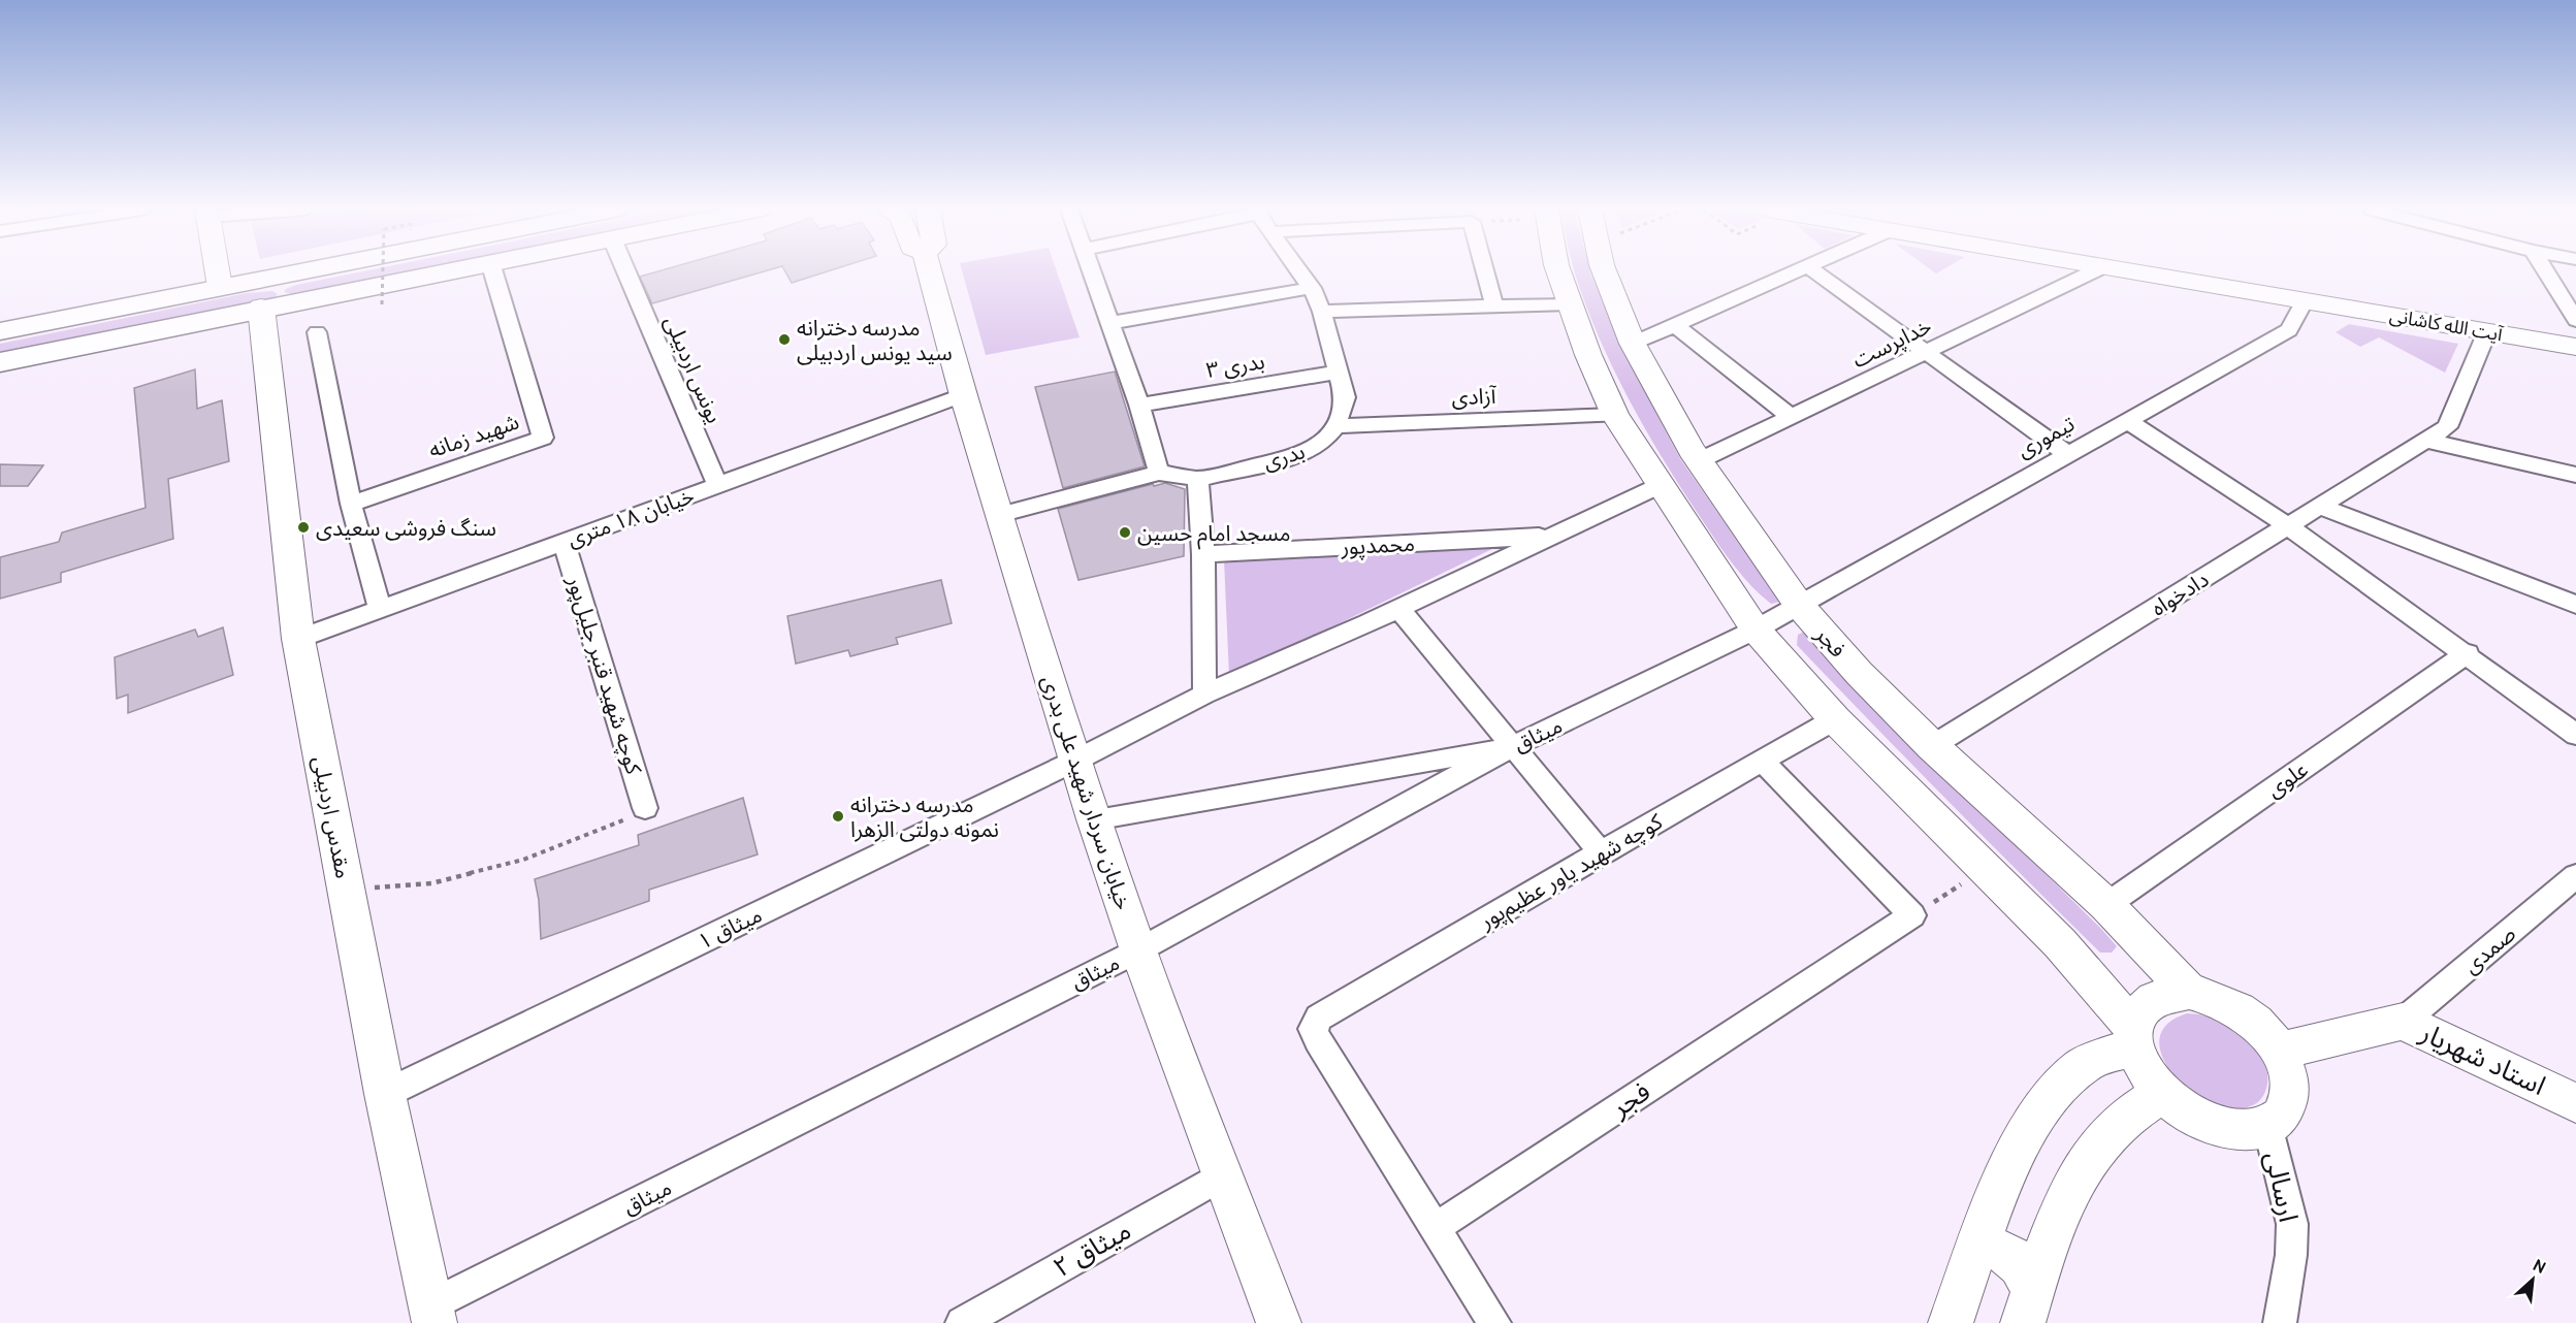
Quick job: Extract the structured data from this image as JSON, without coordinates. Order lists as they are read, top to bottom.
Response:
{
  "streets": {
    "street": [
      "آیت الله کاشانی",
      "خداپرست",
      "بدری ۳",
      "یونس اردبیلی",
      "آزادی",
      "شهید زمانه",
      "تیموری",
      "بدری",
      "خیابان ۱۸ متری",
      "محمدپور",
      "دادخواه",
      "فجر",
      "کوچه شهید قنبر جلیل‌پور",
      "میثاق",
      "علوی",
      "خیابان سردار شهید علی بدری",
      "مقدس اردبیلی",
      "کوچه شهید یاور عظیم‌پور",
      "میثاق ۱",
      "صمدی",
      "استاد شهریار",
      "ارسالی",
      "میثاق ۲"
    ]
  },
  "crossings": [
    ["آیت الله کاشانی", "تیموری"],
    ["آیت الله کاشانی", "دادخواه"],
    ["خداپرست", "فجر"],
    ["بدری ۳", "بدری"],
    ["یونس اردبیلی", "خیابان ۱۸ متری"],
    ["آزادی", "بدری"],
    ["تیموری", "فجر"],
    ["تیموری", "میثاق"],
    ["خیابان ۱۸ متری", "کوچه شهید قنبر جلیل‌پور"],
    ["خیابان ۱۸ متری", "خیابان سردار شهید علی بدری"],
    ["خیابان ۱۸ متری", "مقدس اردبیلی"],
    ["دادخواه", "فجر"],
    ["فجر", "علوی"],
    ["فجر", "کوچه شهید یاور عظیم‌پور"],
    ["فجر", "استاد شهریار"],
    ["فجر", "ارسالی"],
    ["میثاق", "خیابان سردار شهید علی بدری"],
    ["میثاق", "مقدس اردبیلی"],
    ["خیابان سردار شهید علی بدری", "میثاق ۱"],
    ["خیابان سردار شهید علی بدری", "میثاق ۲"],
    ["مقدس اردبیلی", "میثاق ۱"],
    ["صمدی", "استاد شهریار"],
    ["استاد شهریار", "ارسالی"]
  ],
  "places": [
    "مدرسه دخترانه سید یونس اردبیلی",
    "سنگ فروشی سعیدی",
    "مسجد امام حسین",
    "مدرسه دخترانه نمونه دولتی الزهرا"
  ],
  "north": "top right"
}
